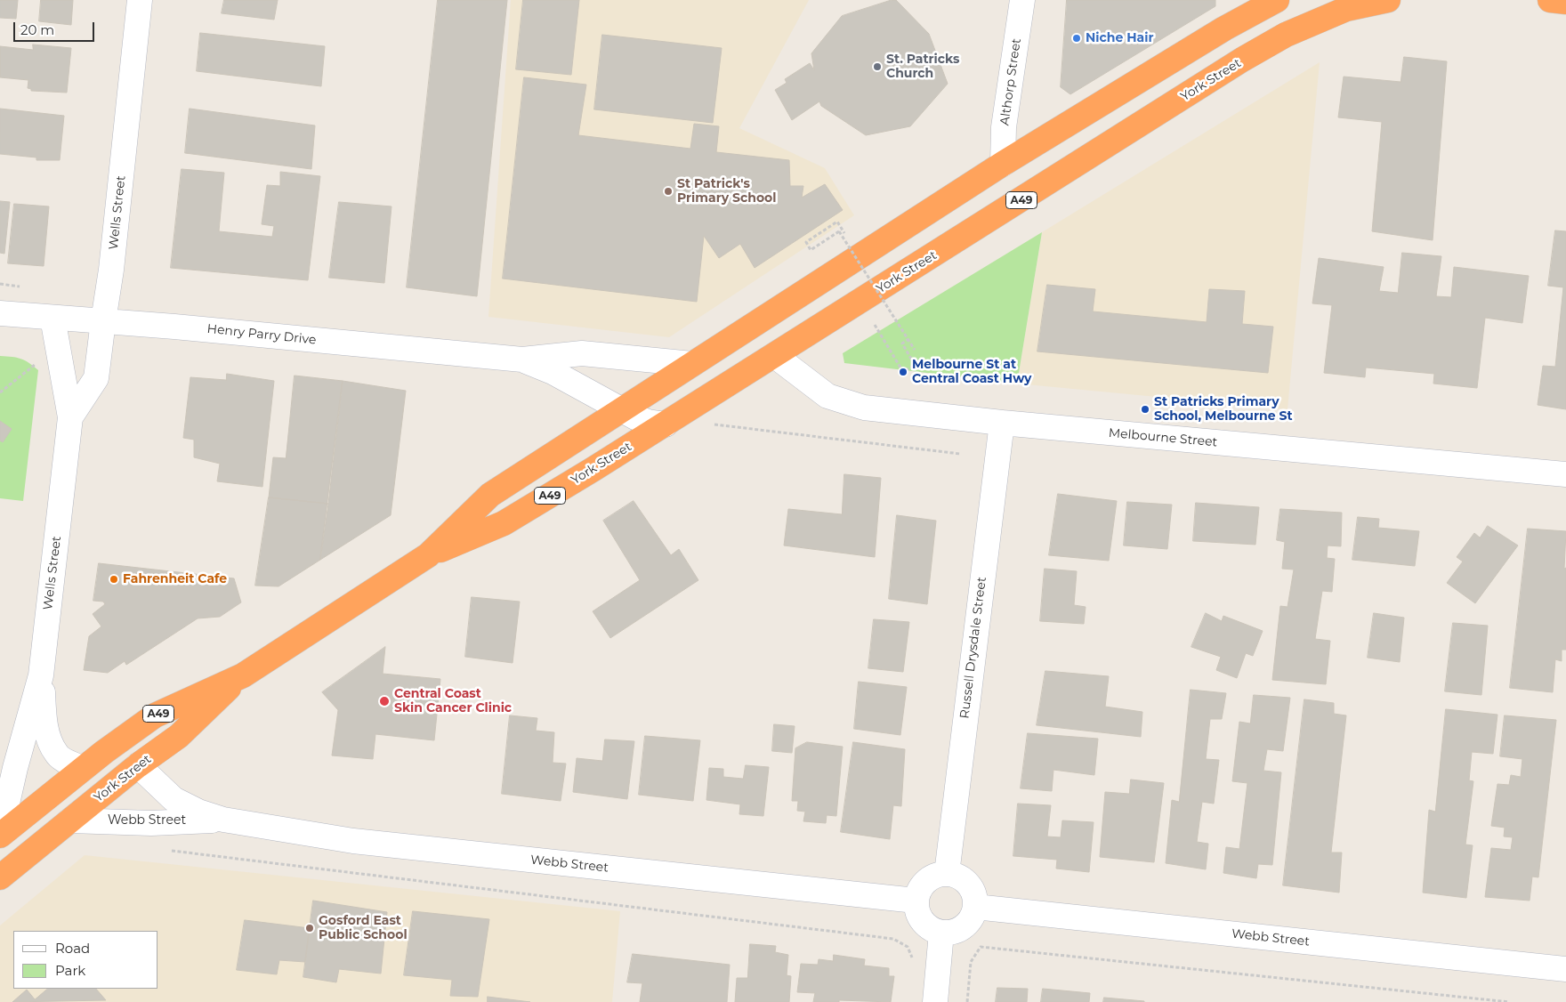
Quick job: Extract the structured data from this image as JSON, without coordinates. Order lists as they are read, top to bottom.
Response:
{
  "streets": {
    "highway": ["York Street", "A49"],
    "street": [
      "Althorp Street",
      "Wells Street",
      "Henry Parry Drive",
      "Melbourne Street",
      "Russell Drysdale Street",
      "Webb Street"
    ]
  },
  "crossings": [
    ["York Street", "Althorp Street"],
    ["York Street", "Wells Street"],
    ["York Street", "Henry Parry Drive"],
    ["York Street", "Melbourne Street"],
    ["York Street", "Webb Street"],
    ["Wells Street", "Henry Parry Drive"],
    ["Melbourne Street", "Russell Drysdale Street"],
    ["Russell Drysdale Street", "Webb Street"]
  ],
  "places": [
    "Niche Hair",
    "St. Patricks Church",
    "St Patrick's Primary School",
    "Melbourne St at Central Coast Hwy",
    "St Patricks Primary School, Melbourne St",
    "Fahrenheit Cafe",
    "Central Coast Skin Cancer Clinic",
    "Gosford East Public School"
  ],
  "legend": ["Road", "Park"],
  "scale_bar": "20 m"
}
